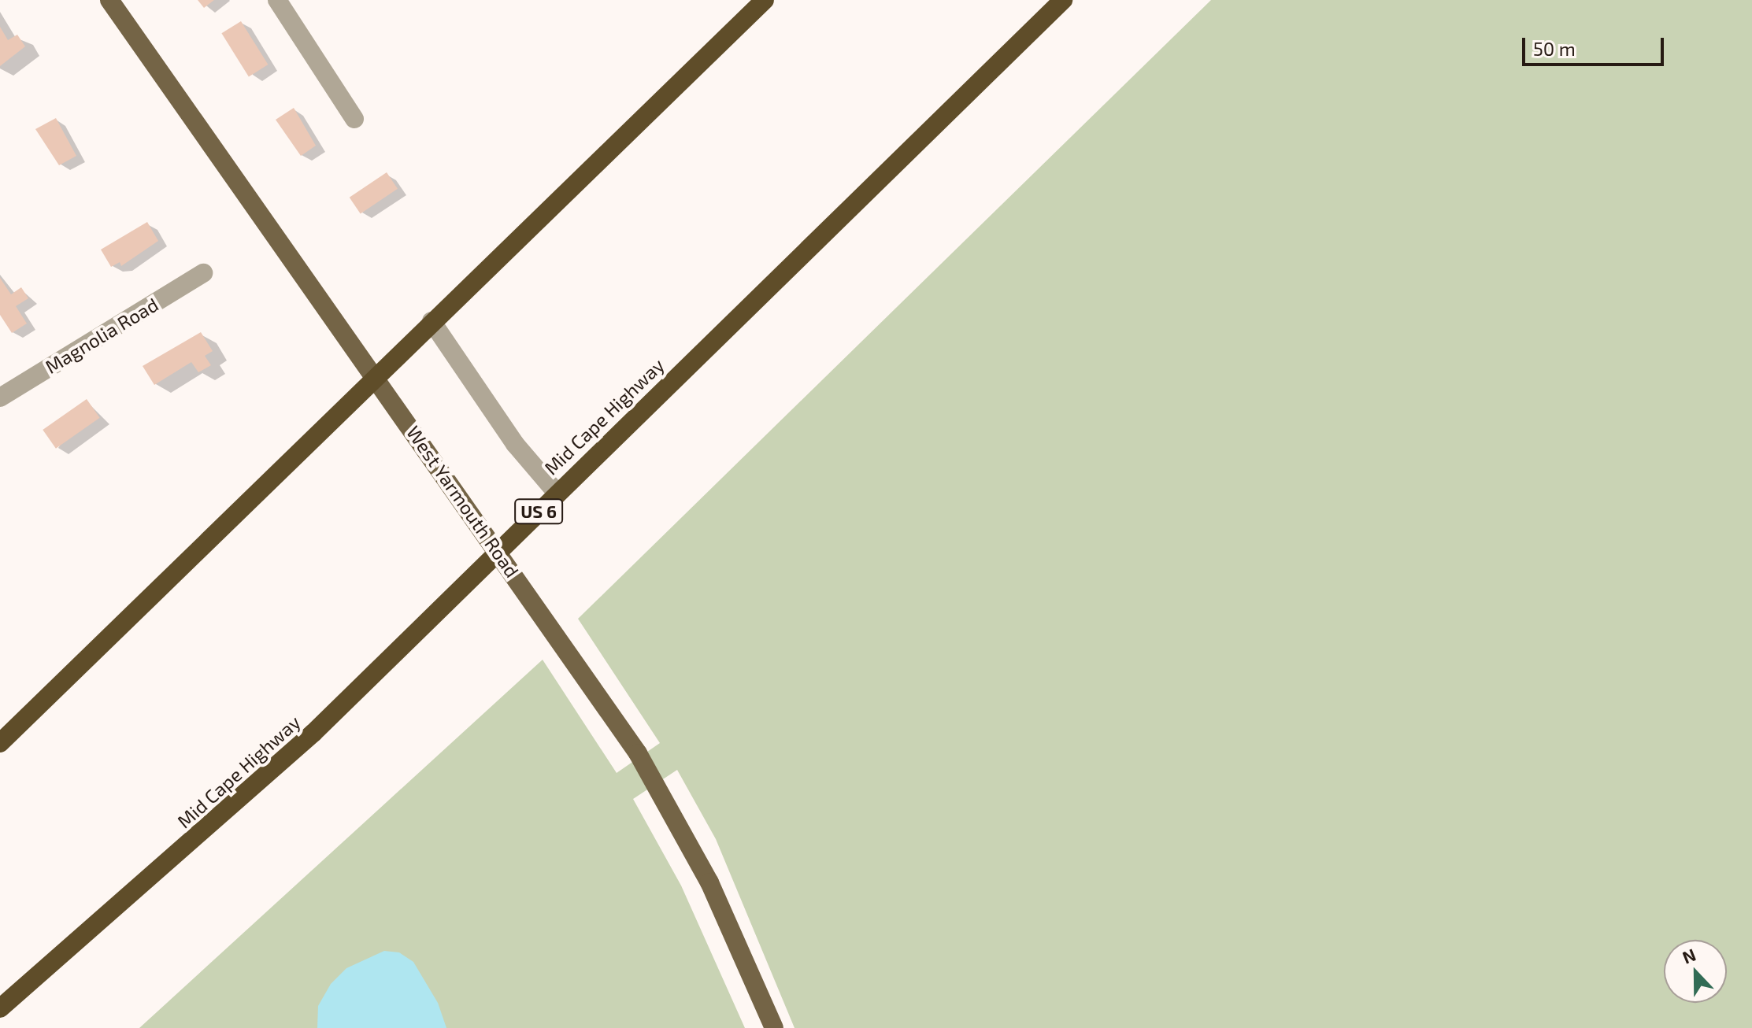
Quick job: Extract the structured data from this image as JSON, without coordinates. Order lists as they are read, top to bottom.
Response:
{
  "streets": {
    "highway": ["Mid Cape Highway", "US 6"],
    "main road": ["West Yarmouth Road"],
    "street": ["Magnolia Road"]
  },
  "scale_bar": "50 m",
  "north": "top"
}
